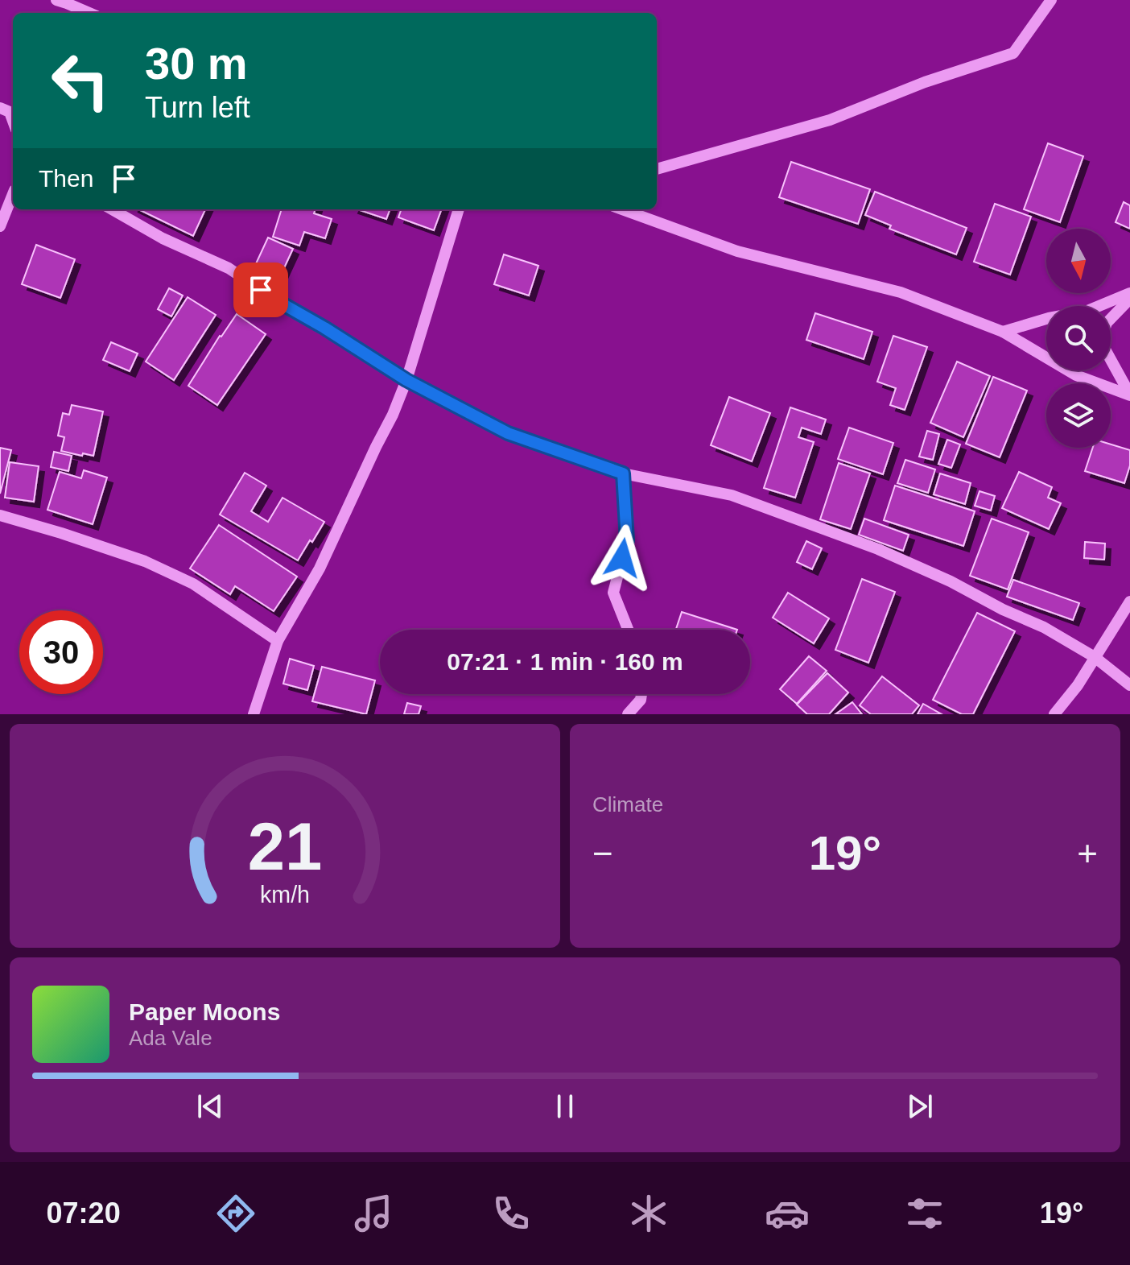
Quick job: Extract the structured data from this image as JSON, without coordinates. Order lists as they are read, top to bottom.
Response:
{
  "north": "bottom",
  "page": {
    "turn": ["30 m", "Turn left"],
    "then": "Then",
    "limit": "30",
    "trip": "07:21 · 1 min · 160 m",
    "tile": "Climate",
    "heat": ["−", "19°", "+"],
    "song": ["Paper Moons", "Ada Vale"],
    "tabs": ["07:20", "19°"],
    "gauge": ["21", "km/h"]
  }
}
